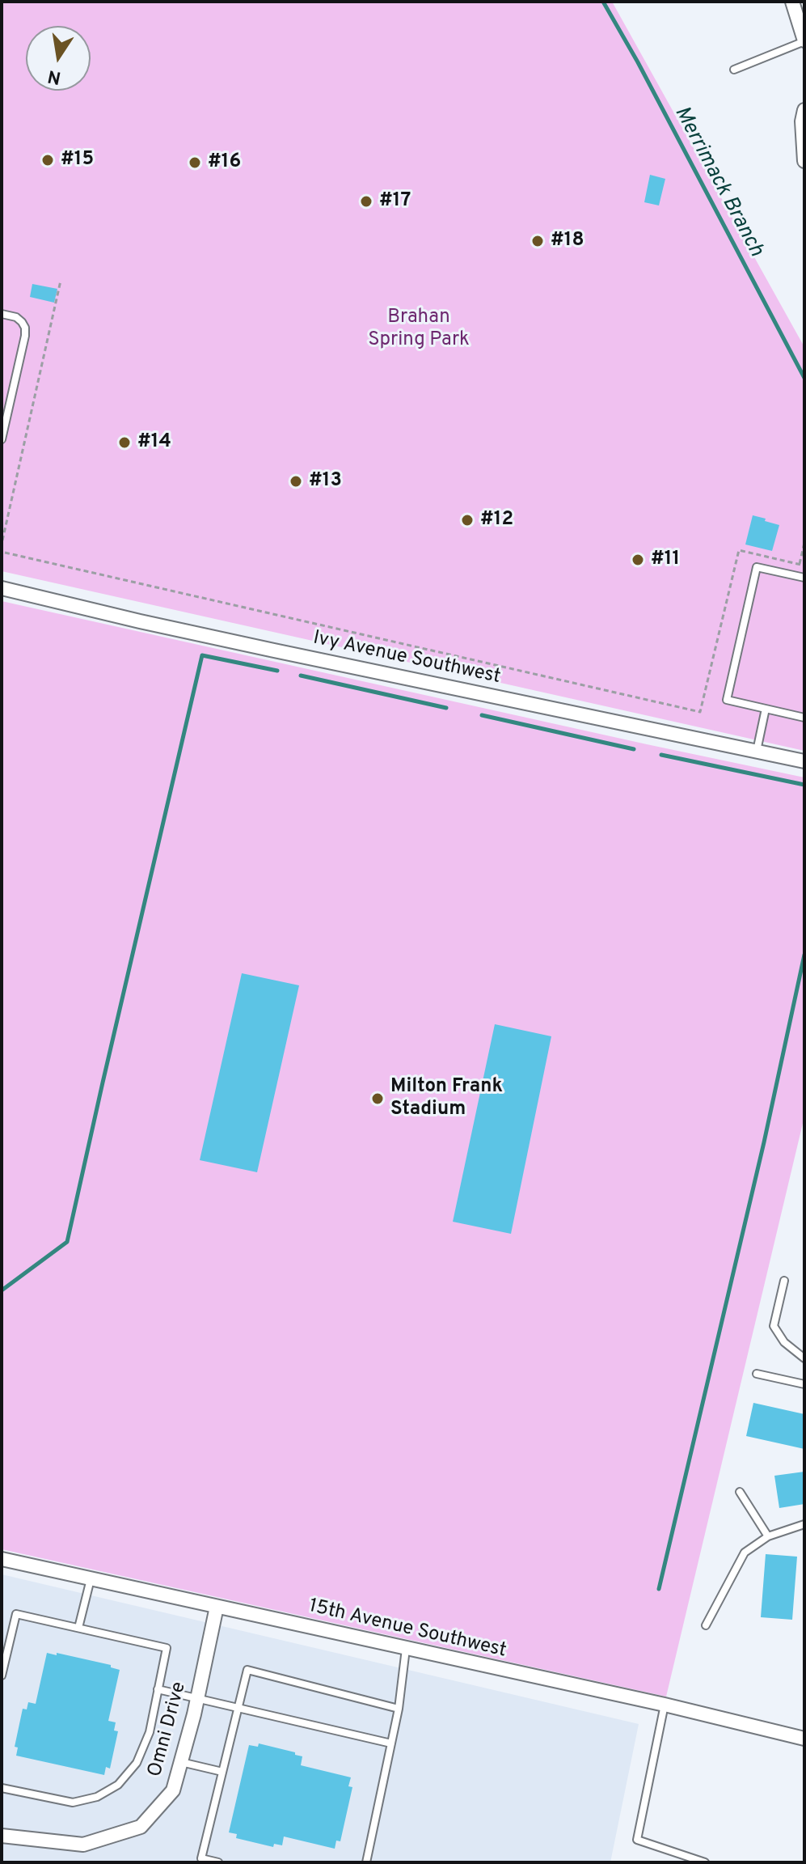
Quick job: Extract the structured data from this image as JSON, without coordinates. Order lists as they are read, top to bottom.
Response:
{
  "streets": {
    "street": ["Ivy Avenue Southwest", "15th Avenue Southwest", "Omni Drive"]
  },
  "crossings": [
    ["15th Avenue Southwest", "Omni Drive"]
  ],
  "water": ["Merrimack Branch"],
  "parks": ["Brahan Spring Park"],
  "places": [
    "#15",
    "#16",
    "#17",
    "#18",
    "#14",
    "#13",
    "#12",
    "#11",
    "Milton Frank Stadium"
  ],
  "north": "bottom"
}
